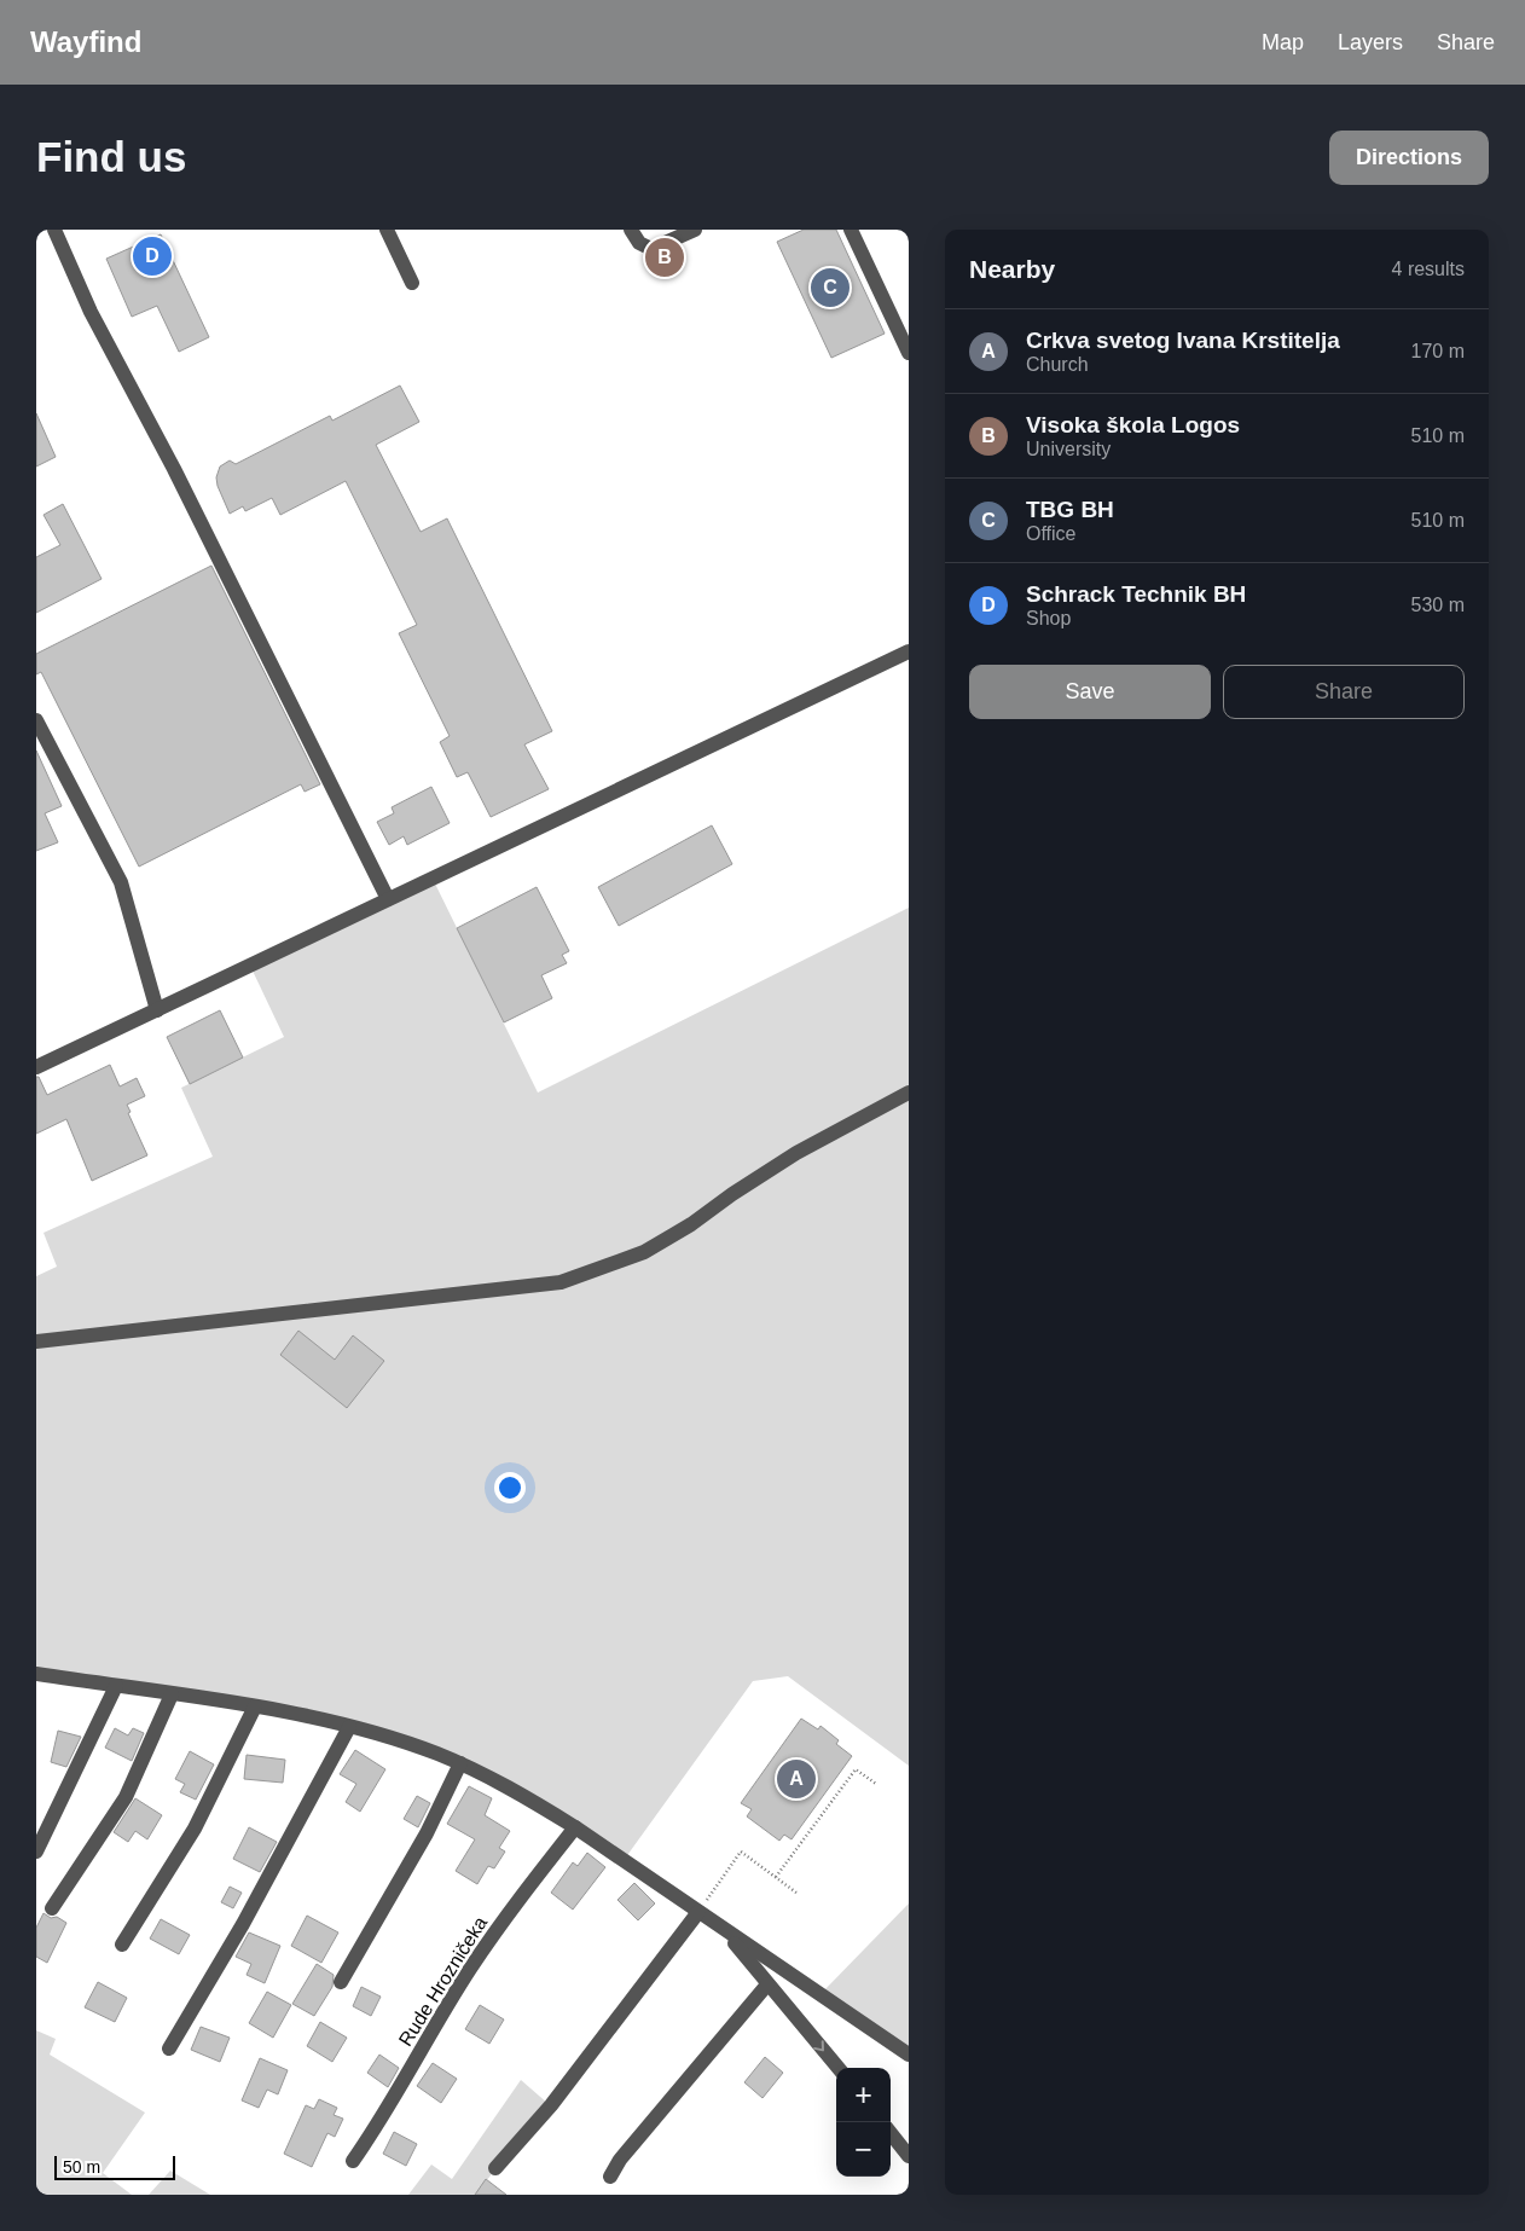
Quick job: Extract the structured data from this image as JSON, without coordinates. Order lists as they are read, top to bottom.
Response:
{
  "streets": {
    "street": ["Rude Hrozničeka"]
  },
  "scale_bar": "50 m",
  "page": {
    "header": "Wayfind",
    "nav": ["Map", "Layers", "Share"],
    "buttons": [
      "Directions",
      ["Save", "Share"]
    ],
    "title": "Find us",
    "heading": ["Nearby", "4 results"],
    "pins": [
      "D",
      "B",
      "C",
      "A"
    ],
    "list": [
      {
        "mark": "A",
        "name": "Crkva svetog Ivana Krstitelja",
        "note": "Church",
        "value": "170 m"
      },
      {
        "mark": "B",
        "name": "Visoka škola Logos",
        "note": "University",
        "value": "510 m"
      },
      {
        "mark": "C",
        "name": "TBG BH",
        "note": "Office",
        "value": "510 m"
      },
      {
        "mark": "D",
        "name": "Schrack Technik BH",
        "note": "Shop",
        "value": "530 m"
      }
    ],
    "map_buttons": ["+", "−"],
    "scale": "50 m"
  }
}
